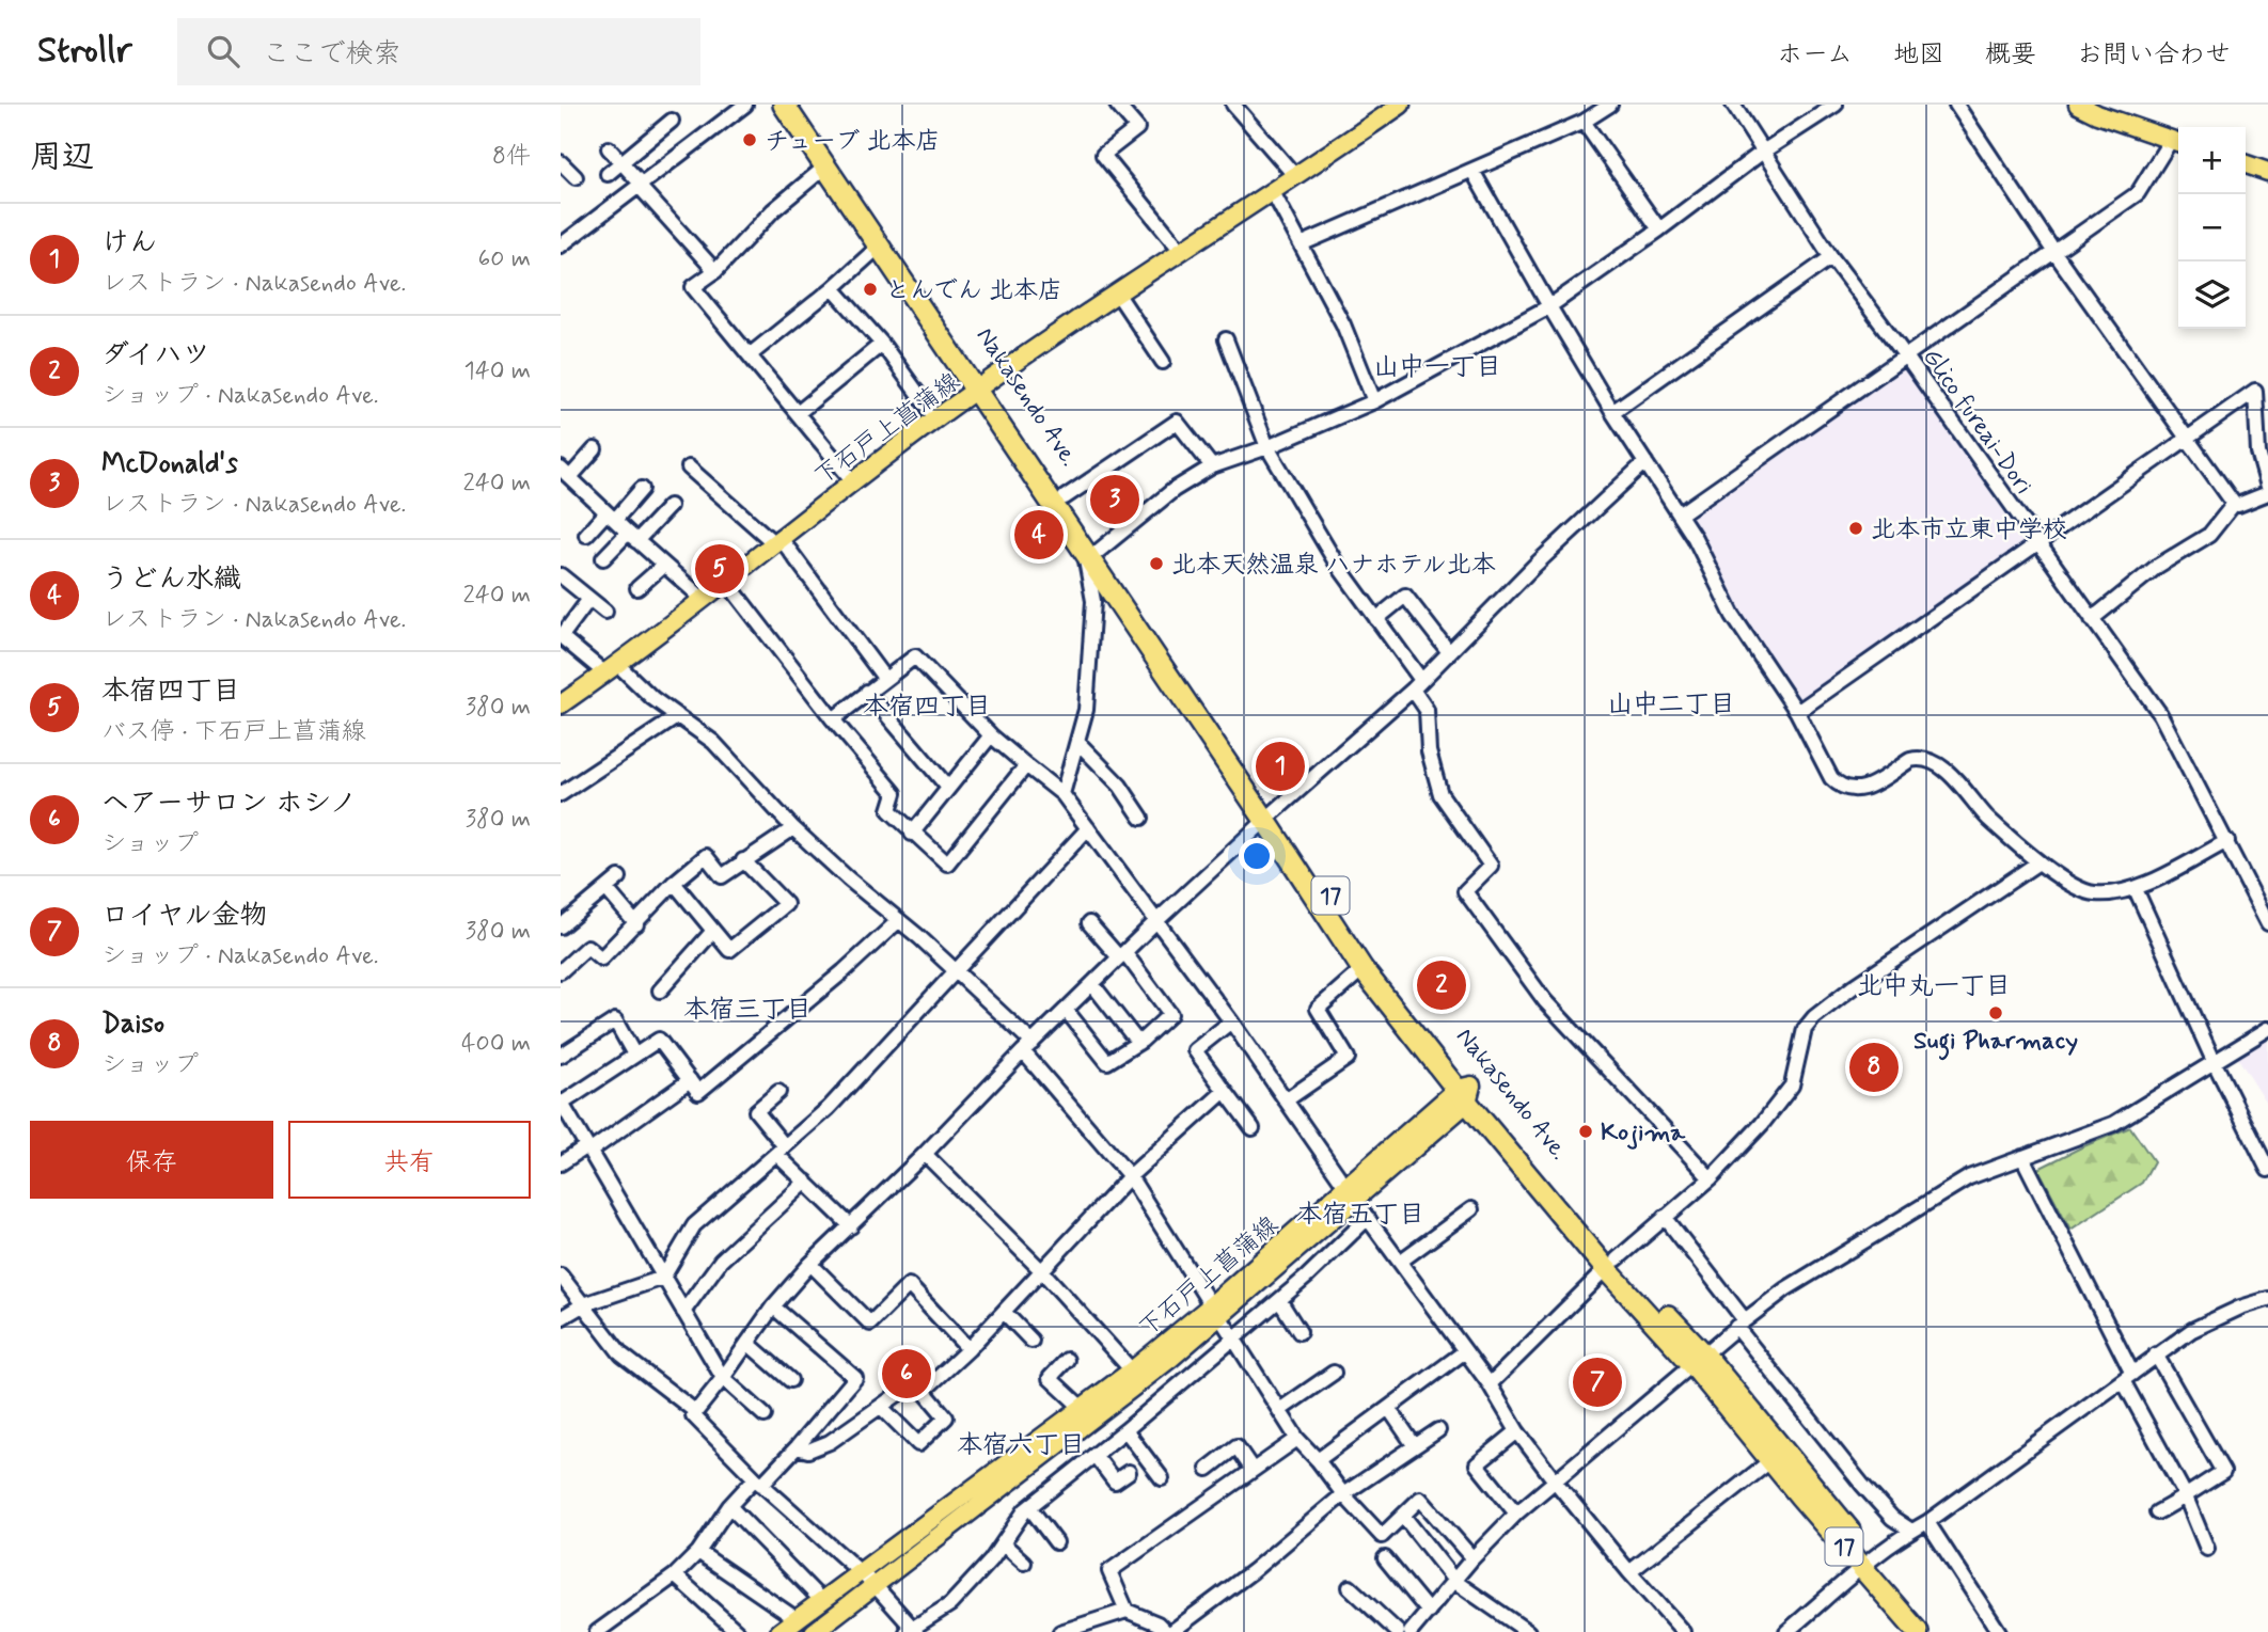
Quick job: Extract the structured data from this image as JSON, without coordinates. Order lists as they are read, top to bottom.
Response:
{
  "streets": {
    "highway": ["Nakasendo Ave.", "17"],
    "main road": ["下石戸上菖蒲線"],
    "street": ["Glico fureai-Dori"]
  },
  "crossings": [
    ["Nakasendo Ave.", "下石戸上菖蒲線"],
    ["Nakasendo Ave.", "17"]
  ],
  "districts": [
    "山中一丁目",
    "山中二丁目",
    "本宿四丁目",
    "北中丸一丁目",
    "本宿三丁目",
    "本宿五丁目",
    "本宿六丁目"
  ],
  "places": [
    "チューブ 北本店",
    "とんでん 北本店",
    "北本市立東中学校",
    "北本天然温泉 ハナホテル北本",
    "Sugi Pharmacy",
    "Kojima"
  ],
  "page": {
    "header": "Strollr",
    "search": "ここで検索",
    "nav": [
      "ホーム",
      "地図",
      "概要",
      "お問い合わせ"
    ],
    "heading": ["周辺", "8件"],
    "map_buttons": ["+", "−"],
    "list": [
      {
        "mark": "1",
        "name": "けん",
        "note": "レストラン · Nakasendo Ave.",
        "value": "60 m"
      },
      {
        "mark": "2",
        "name": "ダイハツ",
        "note": "ショップ · Nakasendo Ave.",
        "value": "140 m"
      },
      {
        "mark": "3",
        "name": "McDonald's",
        "note": "レストラン · Nakasendo Ave.",
        "value": "240 m"
      },
      {
        "mark": "4",
        "name": "うどん水織",
        "note": "レストラン · Nakasendo Ave.",
        "value": "240 m"
      },
      {
        "mark": "5",
        "name": "本宿四丁目",
        "note": "バス停 · 下石戸上菖蒲線",
        "value": "380 m"
      },
      {
        "mark": "6",
        "name": "ヘアーサロン ホシノ",
        "note": "ショップ",
        "value": "380 m"
      },
      {
        "mark": "7",
        "name": "ロイヤル金物",
        "note": "ショップ · Nakasendo Ave.",
        "value": "380 m"
      },
      {
        "mark": "8",
        "name": "Daiso",
        "note": "ショップ",
        "value": "400 m"
      }
    ],
    "pins": [
      "3",
      "4",
      "5",
      "1",
      "2",
      "8",
      "6",
      "7"
    ],
    "buttons": ["保存", "共有"]
  }
}
